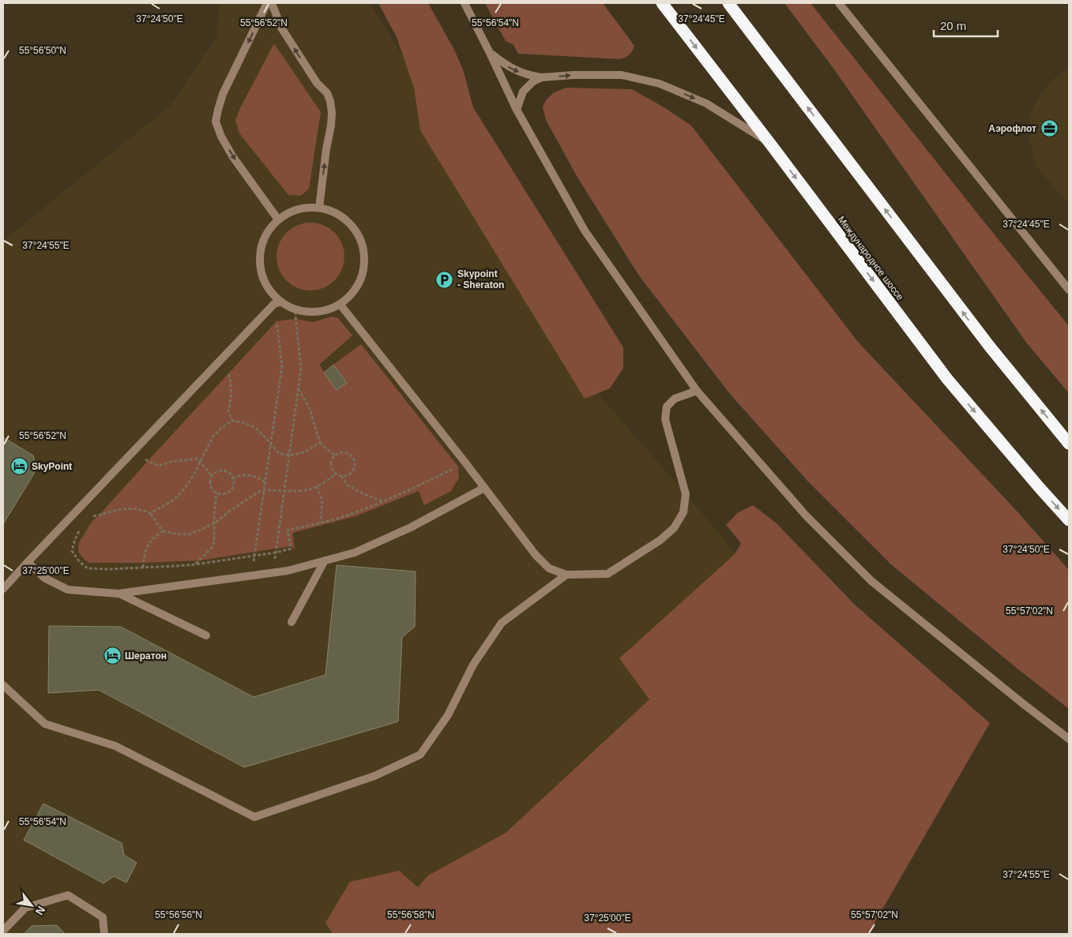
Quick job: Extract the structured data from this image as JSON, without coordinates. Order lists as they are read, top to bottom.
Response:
{
  "streets": {
    "highway": ["Международное шоссе"]
  },
  "places": {
    "office": ["Аэрофлот"],
    "parking": ["Skypoint - Sheraton"],
    "hotel": ["SkyPoint", "Шератон"]
  },
  "scale_bar": "20 m",
  "north": "bottom right",
  "coordinates": [
    "37°24'50\"E",
    "37°24'45\"E",
    "55°56'52\"N",
    "55°56'54\"N",
    "55°56'50\"N",
    "37°24'55\"E",
    "37°25'00\"E",
    "55°57'02\"N",
    "55°56'56\"N",
    "55°56'58\"N"
  ]
}
